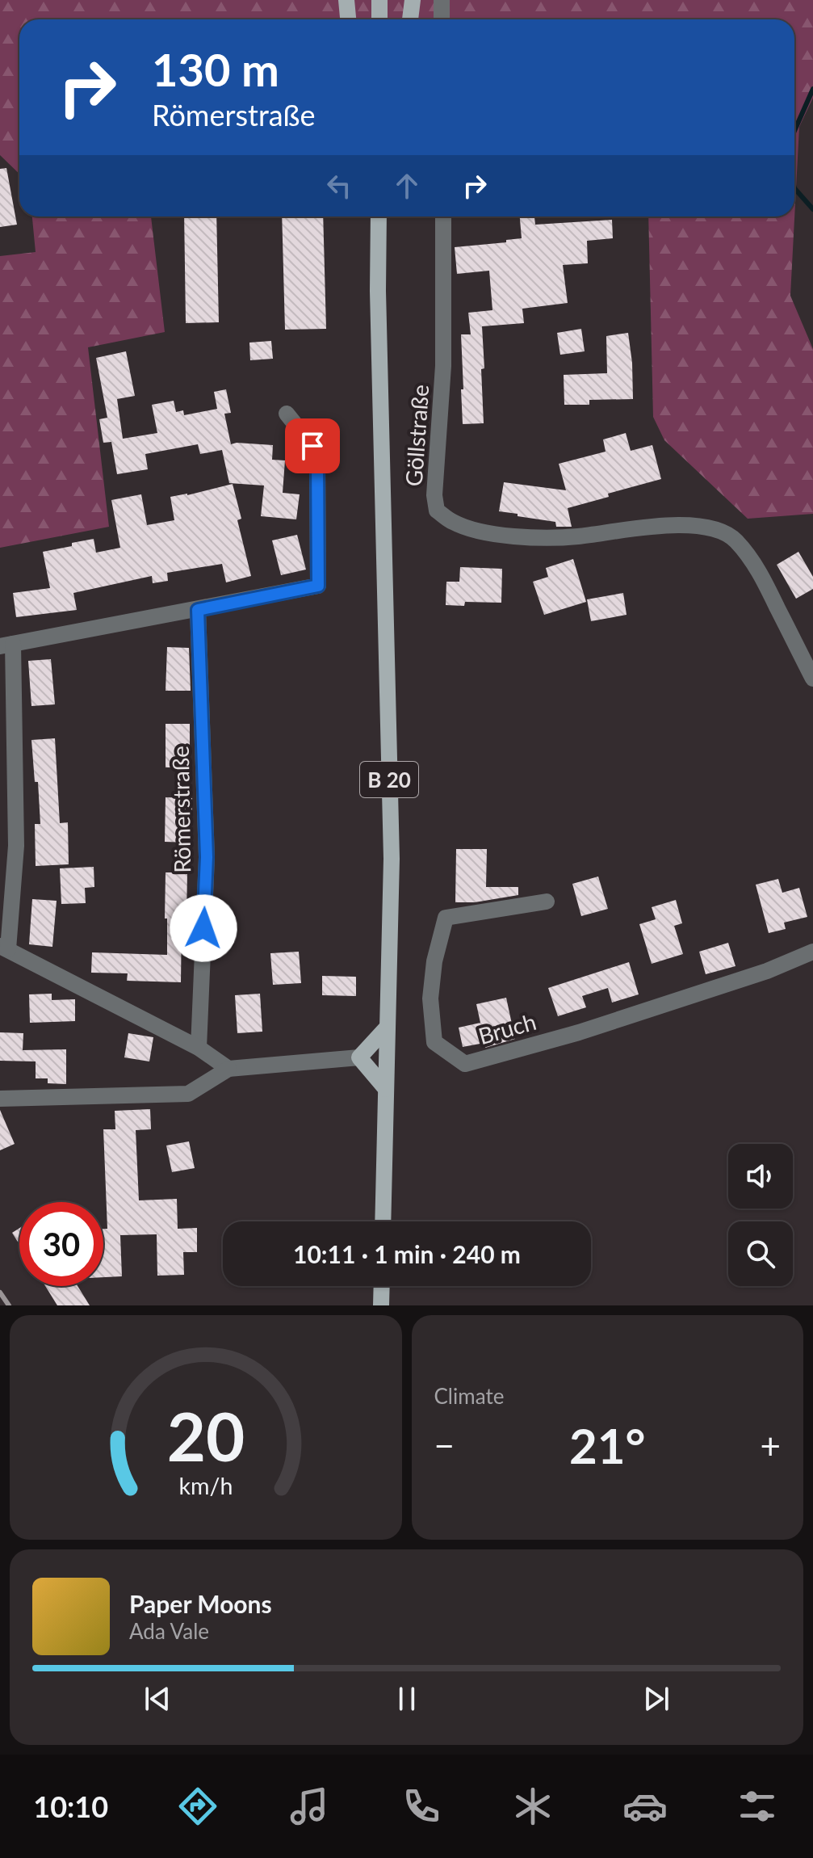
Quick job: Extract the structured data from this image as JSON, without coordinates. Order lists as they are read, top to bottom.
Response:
{
  "streets": {
    "main road": ["B 20"],
    "street": ["Göllstraße", "Römerstraße", "Bruch"]
  },
  "page": {
    "turn": ["130 m", "Römerstraße"],
    "limit": "30",
    "trip": "10:11 · 1 min · 240 m",
    "tile": "Climate",
    "heat": ["−", "21°", "+"],
    "song": ["Paper Moons", "Ada Vale"],
    "tabs": "10:10",
    "gauge": ["20", "km/h"]
  }
}
